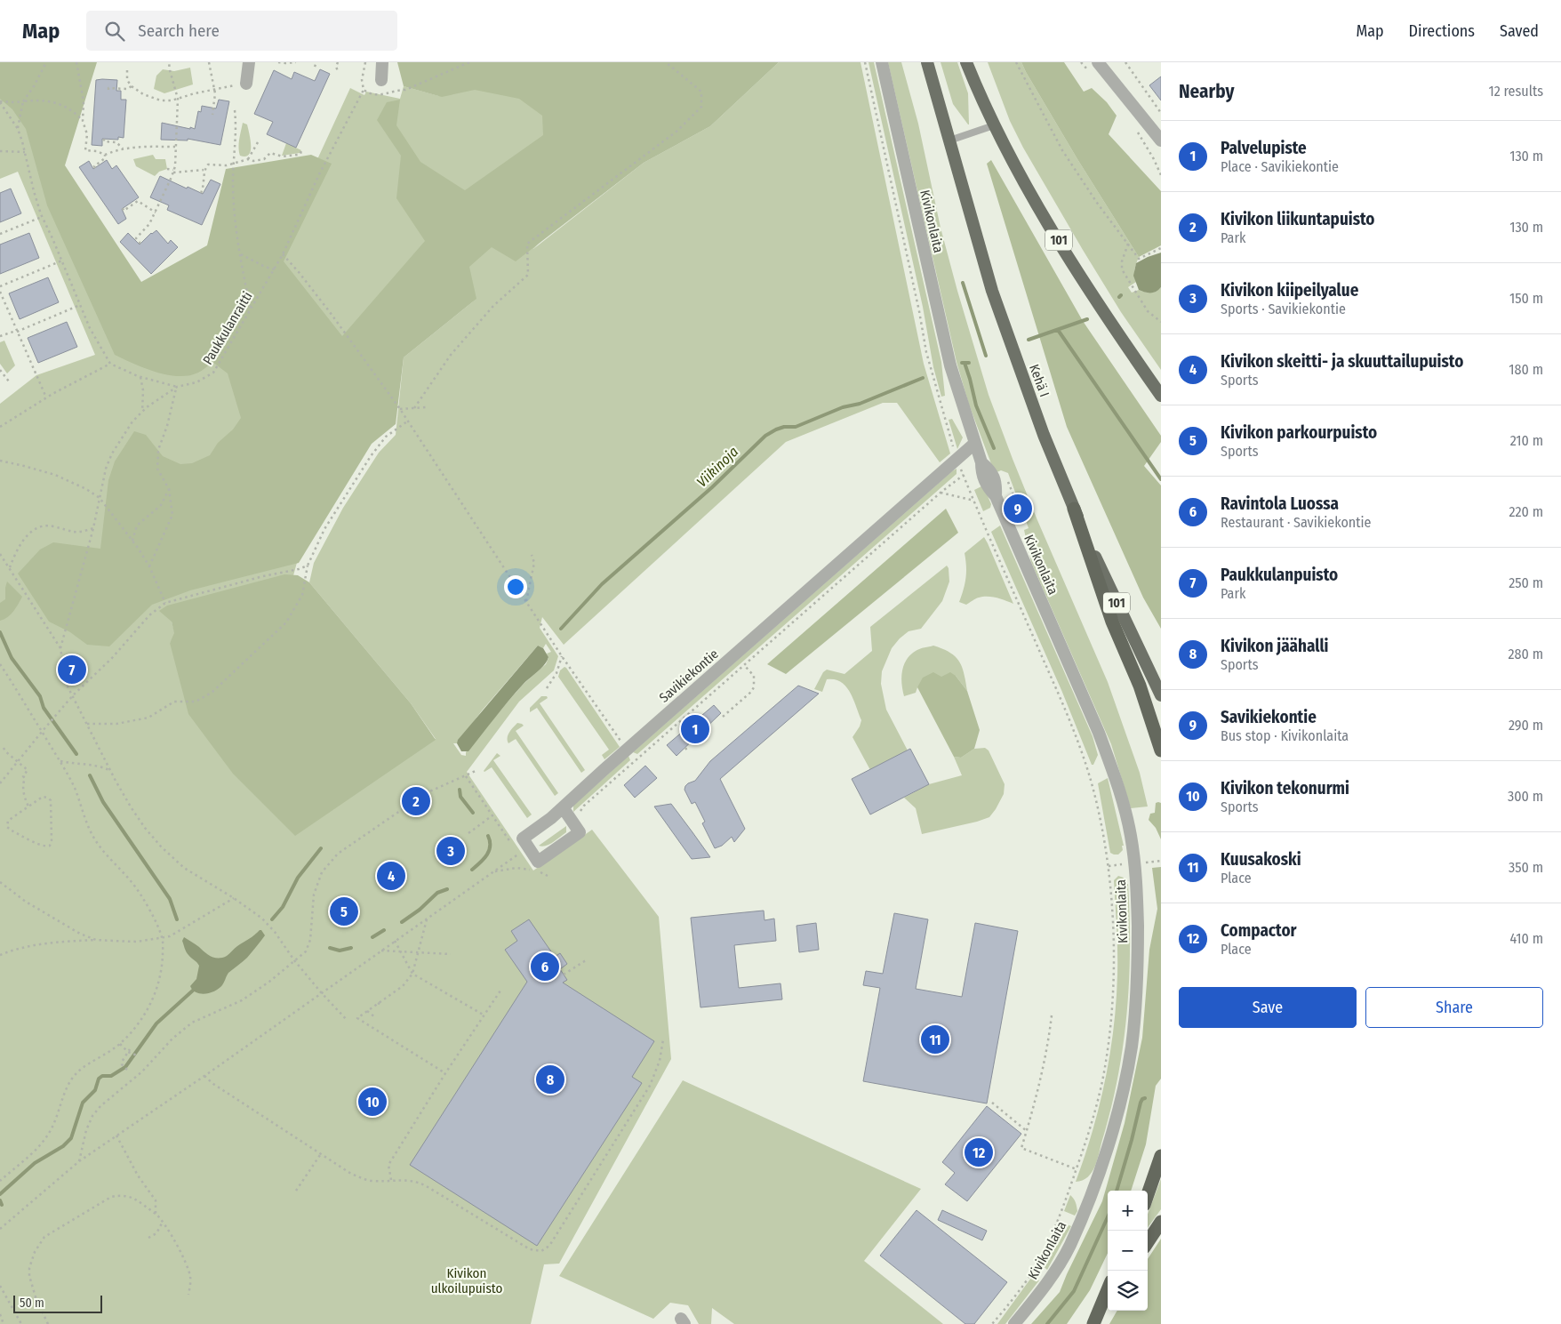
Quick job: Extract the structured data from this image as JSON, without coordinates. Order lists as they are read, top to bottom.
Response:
{
  "streets": {
    "highway": ["101", "Kehä I"],
    "street": ["Kivikonlaita", "Savikiekontie"],
    "path": ["Paukkulanraitti"]
  },
  "crossings": [
    ["Kivikonlaita", "Savikiekontie"]
  ],
  "water": ["Viikinoja"],
  "parks": ["Kivikon ulkoilupuisto"],
  "scale_bar": "50 m",
  "page": {
    "header": "Map",
    "search": "Search here",
    "nav": ["Map", "Directions", "Saved"],
    "heading": ["Nearby", "12 results"],
    "list": [
      {
        "mark": "1",
        "name": "Palvelupiste",
        "note": "Place · Savikiekontie",
        "value": "130 m"
      },
      {
        "mark": "2",
        "name": "Kivikon liikuntapuisto",
        "note": "Park",
        "value": "130 m"
      },
      {
        "mark": "3",
        "name": "Kivikon kiipeilyalue",
        "note": "Sports · Savikiekontie",
        "value": "150 m"
      },
      {
        "mark": "4",
        "name": "Kivikon skeitti- ja skuuttailupuisto",
        "note": "Sports",
        "value": "180 m"
      },
      {
        "mark": "5",
        "name": "Kivikon parkourpuisto",
        "note": "Sports",
        "value": "210 m"
      },
      {
        "mark": "6",
        "name": "Ravintola Luossa",
        "note": "Restaurant · Savikiekontie",
        "value": "220 m"
      },
      {
        "mark": "7",
        "name": "Paukkulanpuisto",
        "note": "Park",
        "value": "250 m"
      },
      {
        "mark": "8",
        "name": "Kivikon jäähalli",
        "note": "Sports",
        "value": "280 m"
      },
      {
        "mark": "9",
        "name": "Savikiekontie",
        "note": "Bus stop · Kivikonlaita",
        "value": "290 m"
      },
      {
        "mark": "10",
        "name": "Kivikon tekonurmi",
        "note": "Sports",
        "value": "300 m"
      },
      {
        "mark": "11",
        "name": "Kuusakoski",
        "note": "Place",
        "value": "350 m"
      },
      {
        "mark": "12",
        "name": "Compactor",
        "note": "Place",
        "value": "410 m"
      }
    ],
    "pins": [
      "9",
      "7",
      "1",
      "2",
      "3",
      "4",
      "5",
      "6",
      "11",
      "8",
      "10",
      "12"
    ],
    "buttons": ["Save", "Share"],
    "map_buttons": ["+", "−"],
    "scale": "50 m"
  }
}
